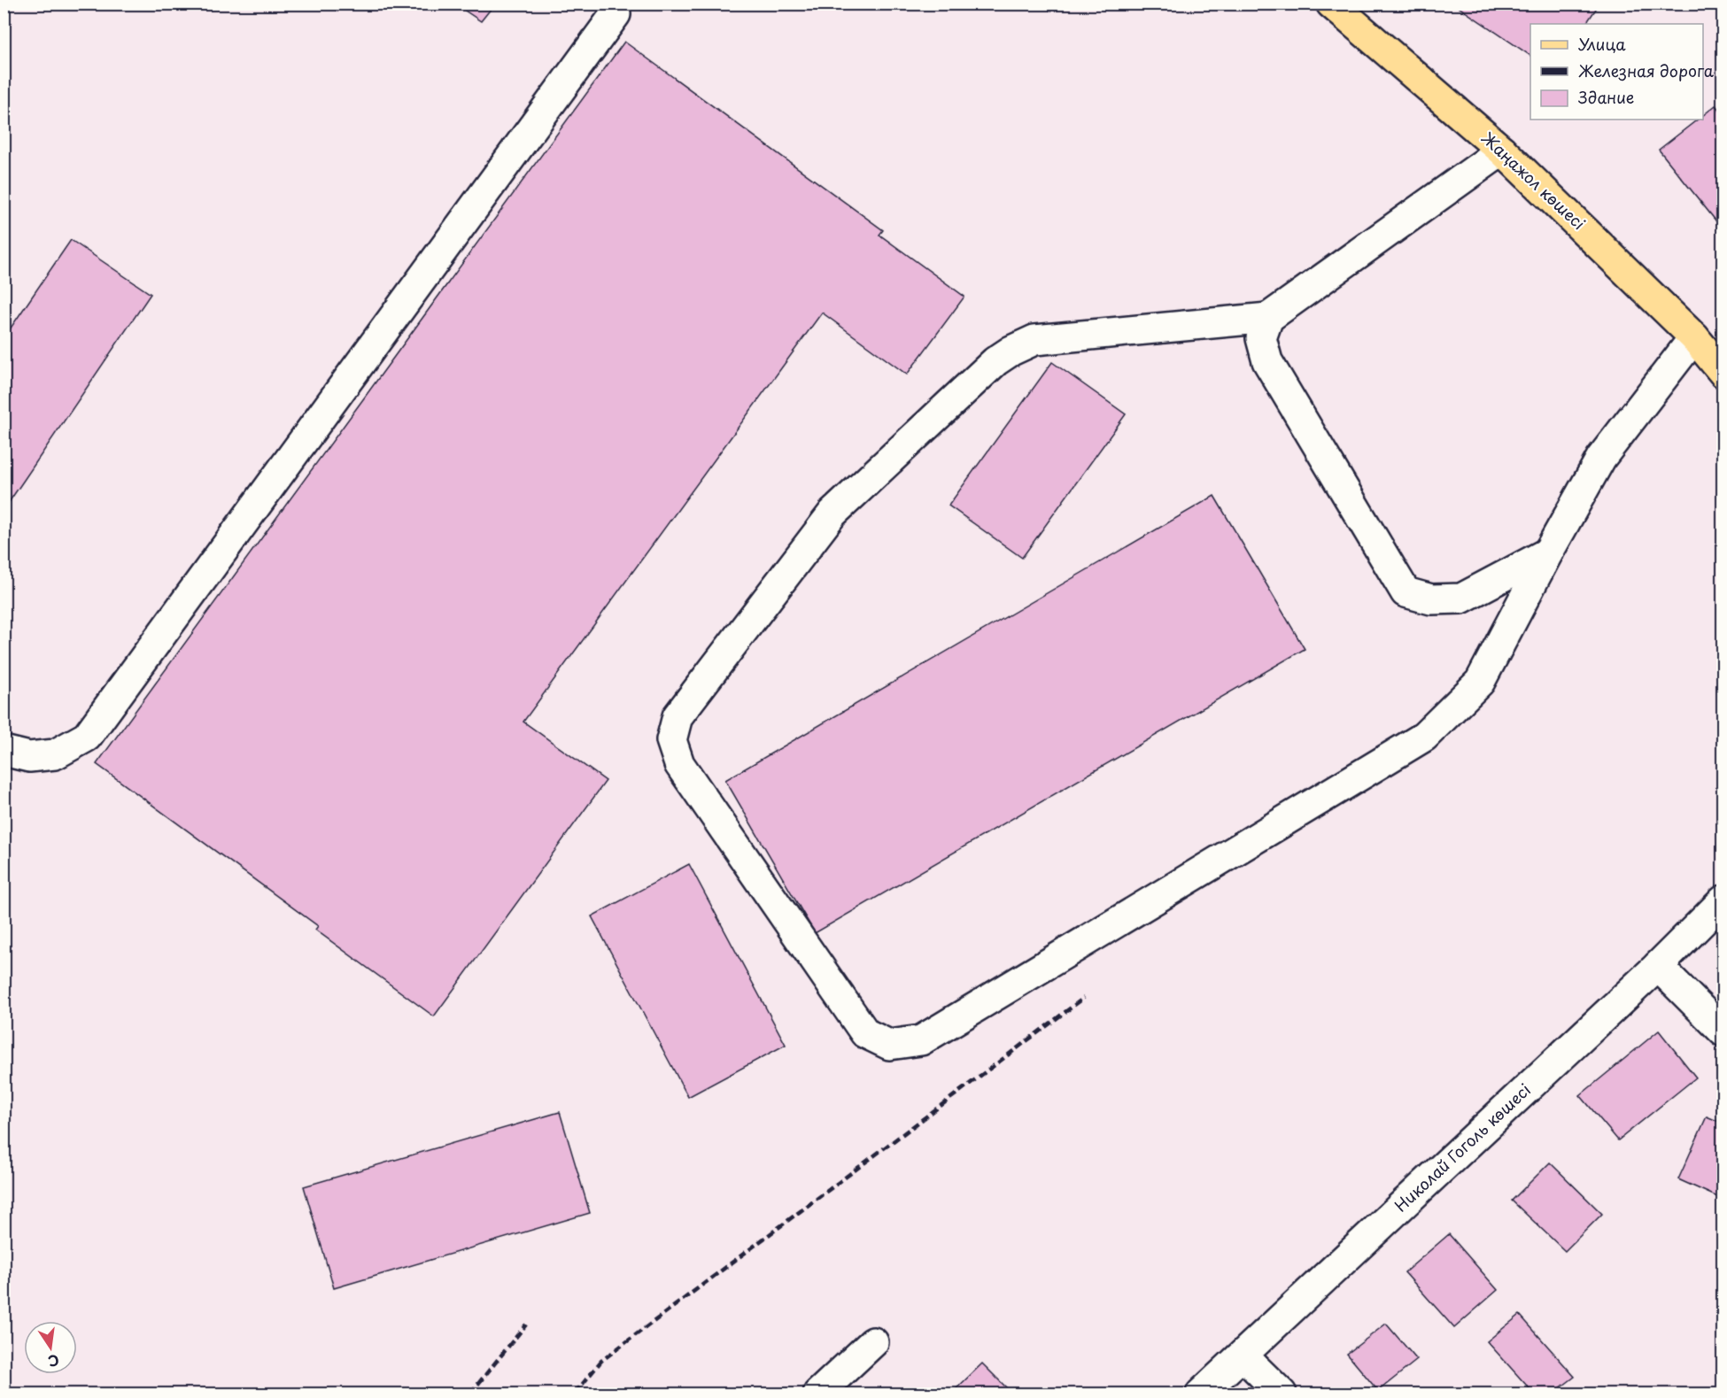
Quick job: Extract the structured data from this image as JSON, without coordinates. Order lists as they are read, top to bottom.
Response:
{
  "streets": {
    "main road": ["Жаңажол көшесі"],
    "street": ["Николай Гоголь көшесі"]
  },
  "legend": ["Улица", "Железная дорога", "Здание"],
  "north": "bottom"
}
